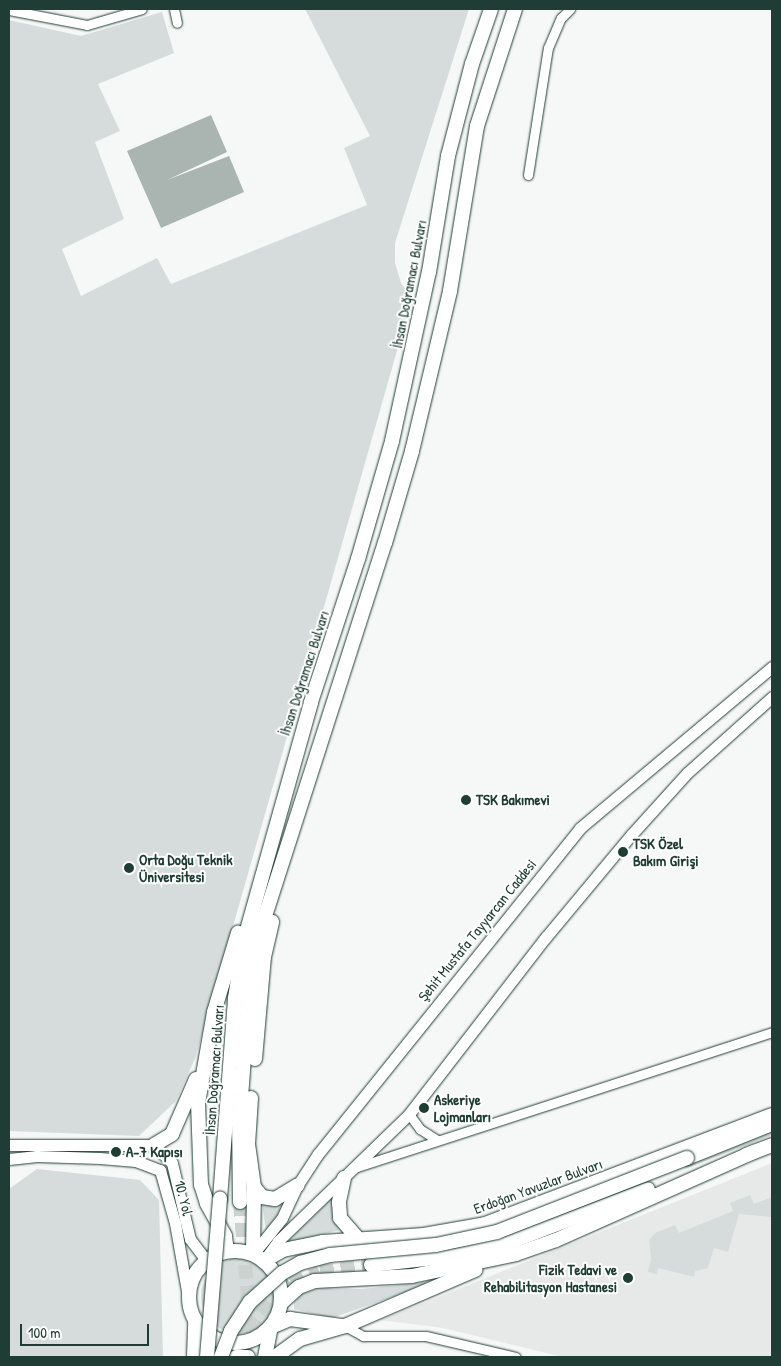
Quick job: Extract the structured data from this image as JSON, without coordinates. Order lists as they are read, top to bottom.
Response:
{
  "streets": {
    "main road": [
      "İhsan Doğramacı Bulvarı",
      "Şehit Mustafa Tayyarcan Caddesi",
      "Erdoğan Yavuzlar Bulvarı",
      "10. Yol"
    ]
  },
  "crossings": [
    ["Şehit Mustafa Tayyarcan Caddesi", "Erdoğan Yavuzlar Bulvarı"],
    ["Şehit Mustafa Tayyarcan Caddesi", "10. Yol"],
    ["Erdoğan Yavuzlar Bulvarı", "10. Yol"]
  ],
  "places": [
    "TSK Bakımevi",
    "TSK Özel Bakım Girişi",
    "Orta Doğu Teknik Üniversitesi",
    "Askeriye Lojmanları",
    "A-7 Kapısı",
    "Fizik Tedavi ve Rehabilitasyon Hastanesi"
  ],
  "scale_bar": "100 m"
}
